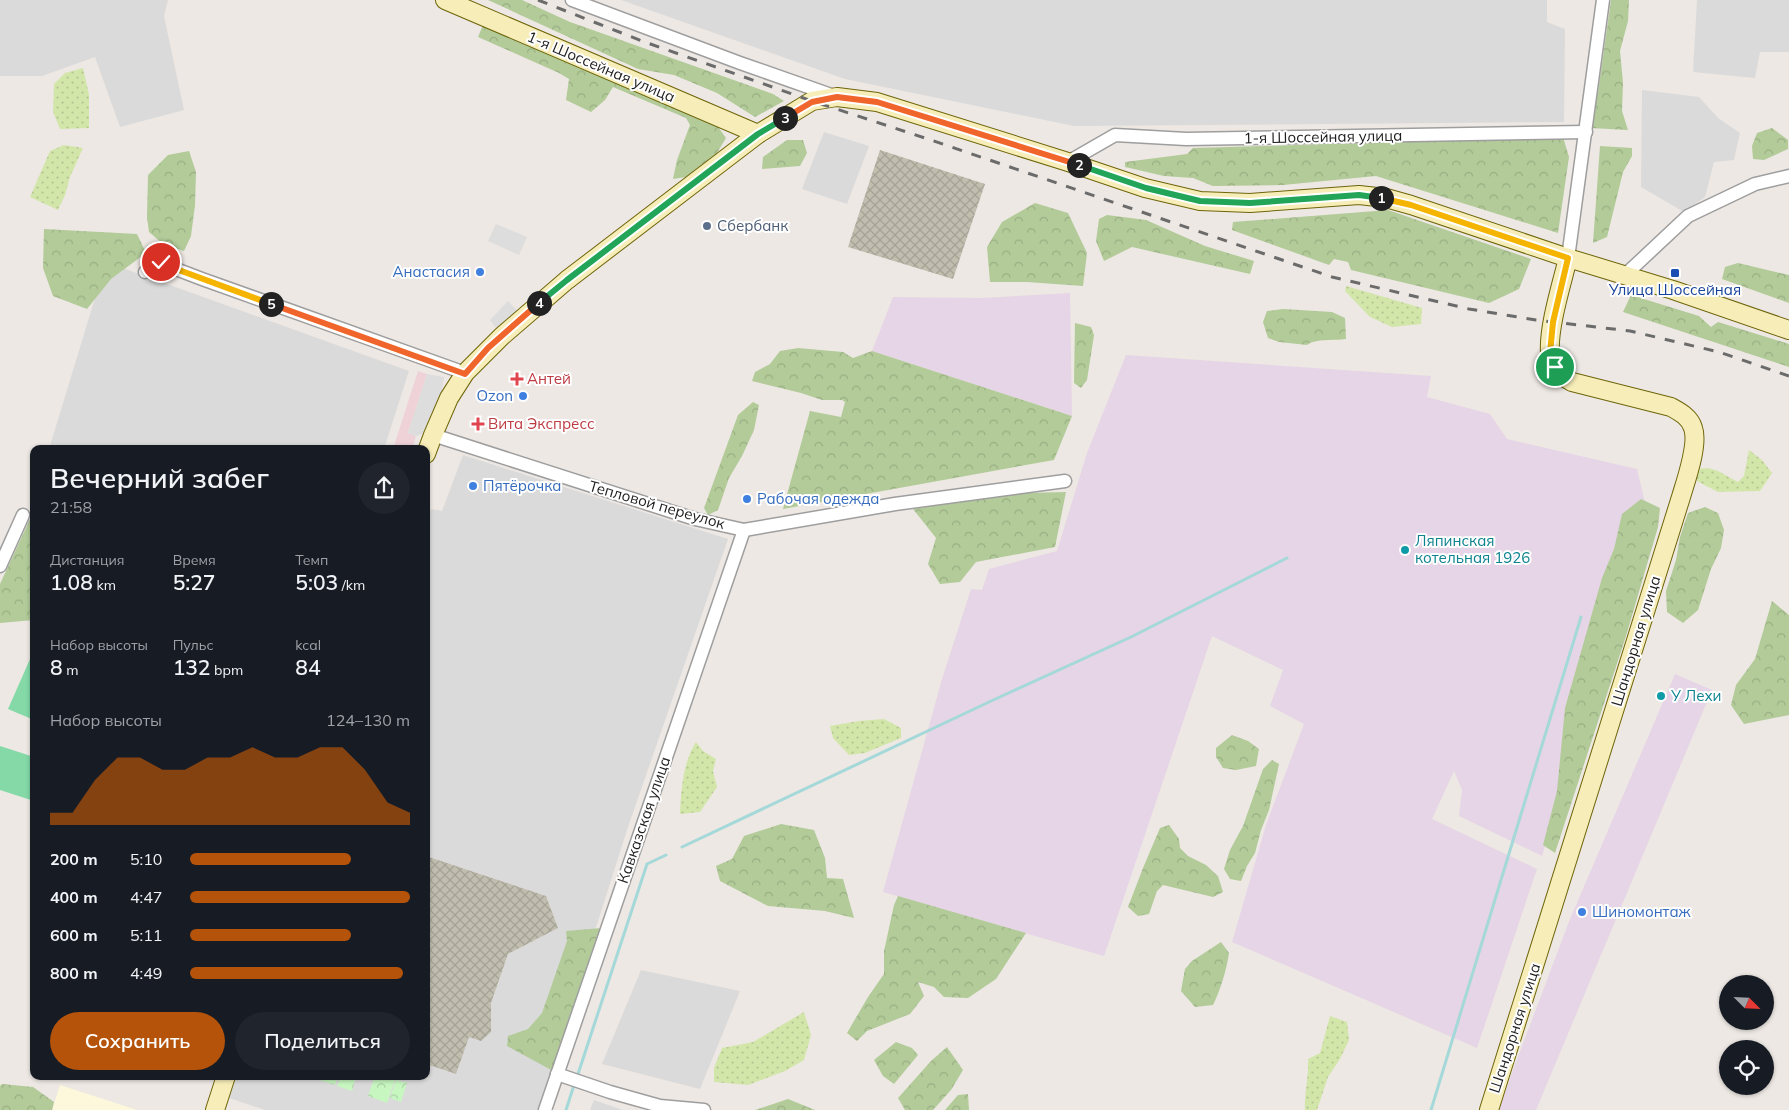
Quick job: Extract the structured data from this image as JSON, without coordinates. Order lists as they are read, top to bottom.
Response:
{
  "streets": {
    "street": [
      "1-я Шоссейная улица",
      "Тепловой переулок",
      "Шандорная улица",
      "Кавказская улица"
    ]
  },
  "crossings": [
    ["Тепловой переулок", "Кавказская улица"]
  ],
  "places": {
    "other": [
      "Сбербанк",
      "Анастасия",
      "Ozon",
      "Пятёрочка",
      "Рабочая одежда",
      "Ляпинская котельная 1926",
      "У Лехи",
      "Шиномонтаж"
    ],
    "transit": ["Улица Шоссейная"],
    "health": ["Антей", "Вита Экспресс"]
  },
  "north": "bottom right",
  "page": {
    "pins": [
      "3",
      "2",
      "1",
      "4",
      "5"
    ],
    "heading": ["Вечерний забег", "21:58"],
    "stats": [
      ["Дистанция", "1.08 km"],
      ["Время", "5:27"],
      ["Темп", "5:03 /km"],
      ["Набор высоты", "8 m"],
      ["Пульс", "132 bpm"],
      ["kcal", "84"]
    ],
    "chart": ["Набор высоты", "124–130 m"],
    "list": [
      {
        "name": "200 m",
        "note": "5:10"
      },
      {
        "name": "400 m",
        "note": "4:47"
      },
      {
        "name": "600 m",
        "note": "5:11"
      },
      {
        "name": "800 m",
        "note": "4:49"
      }
    ],
    "buttons": ["Сохранить", "Поделиться"]
  }
}
